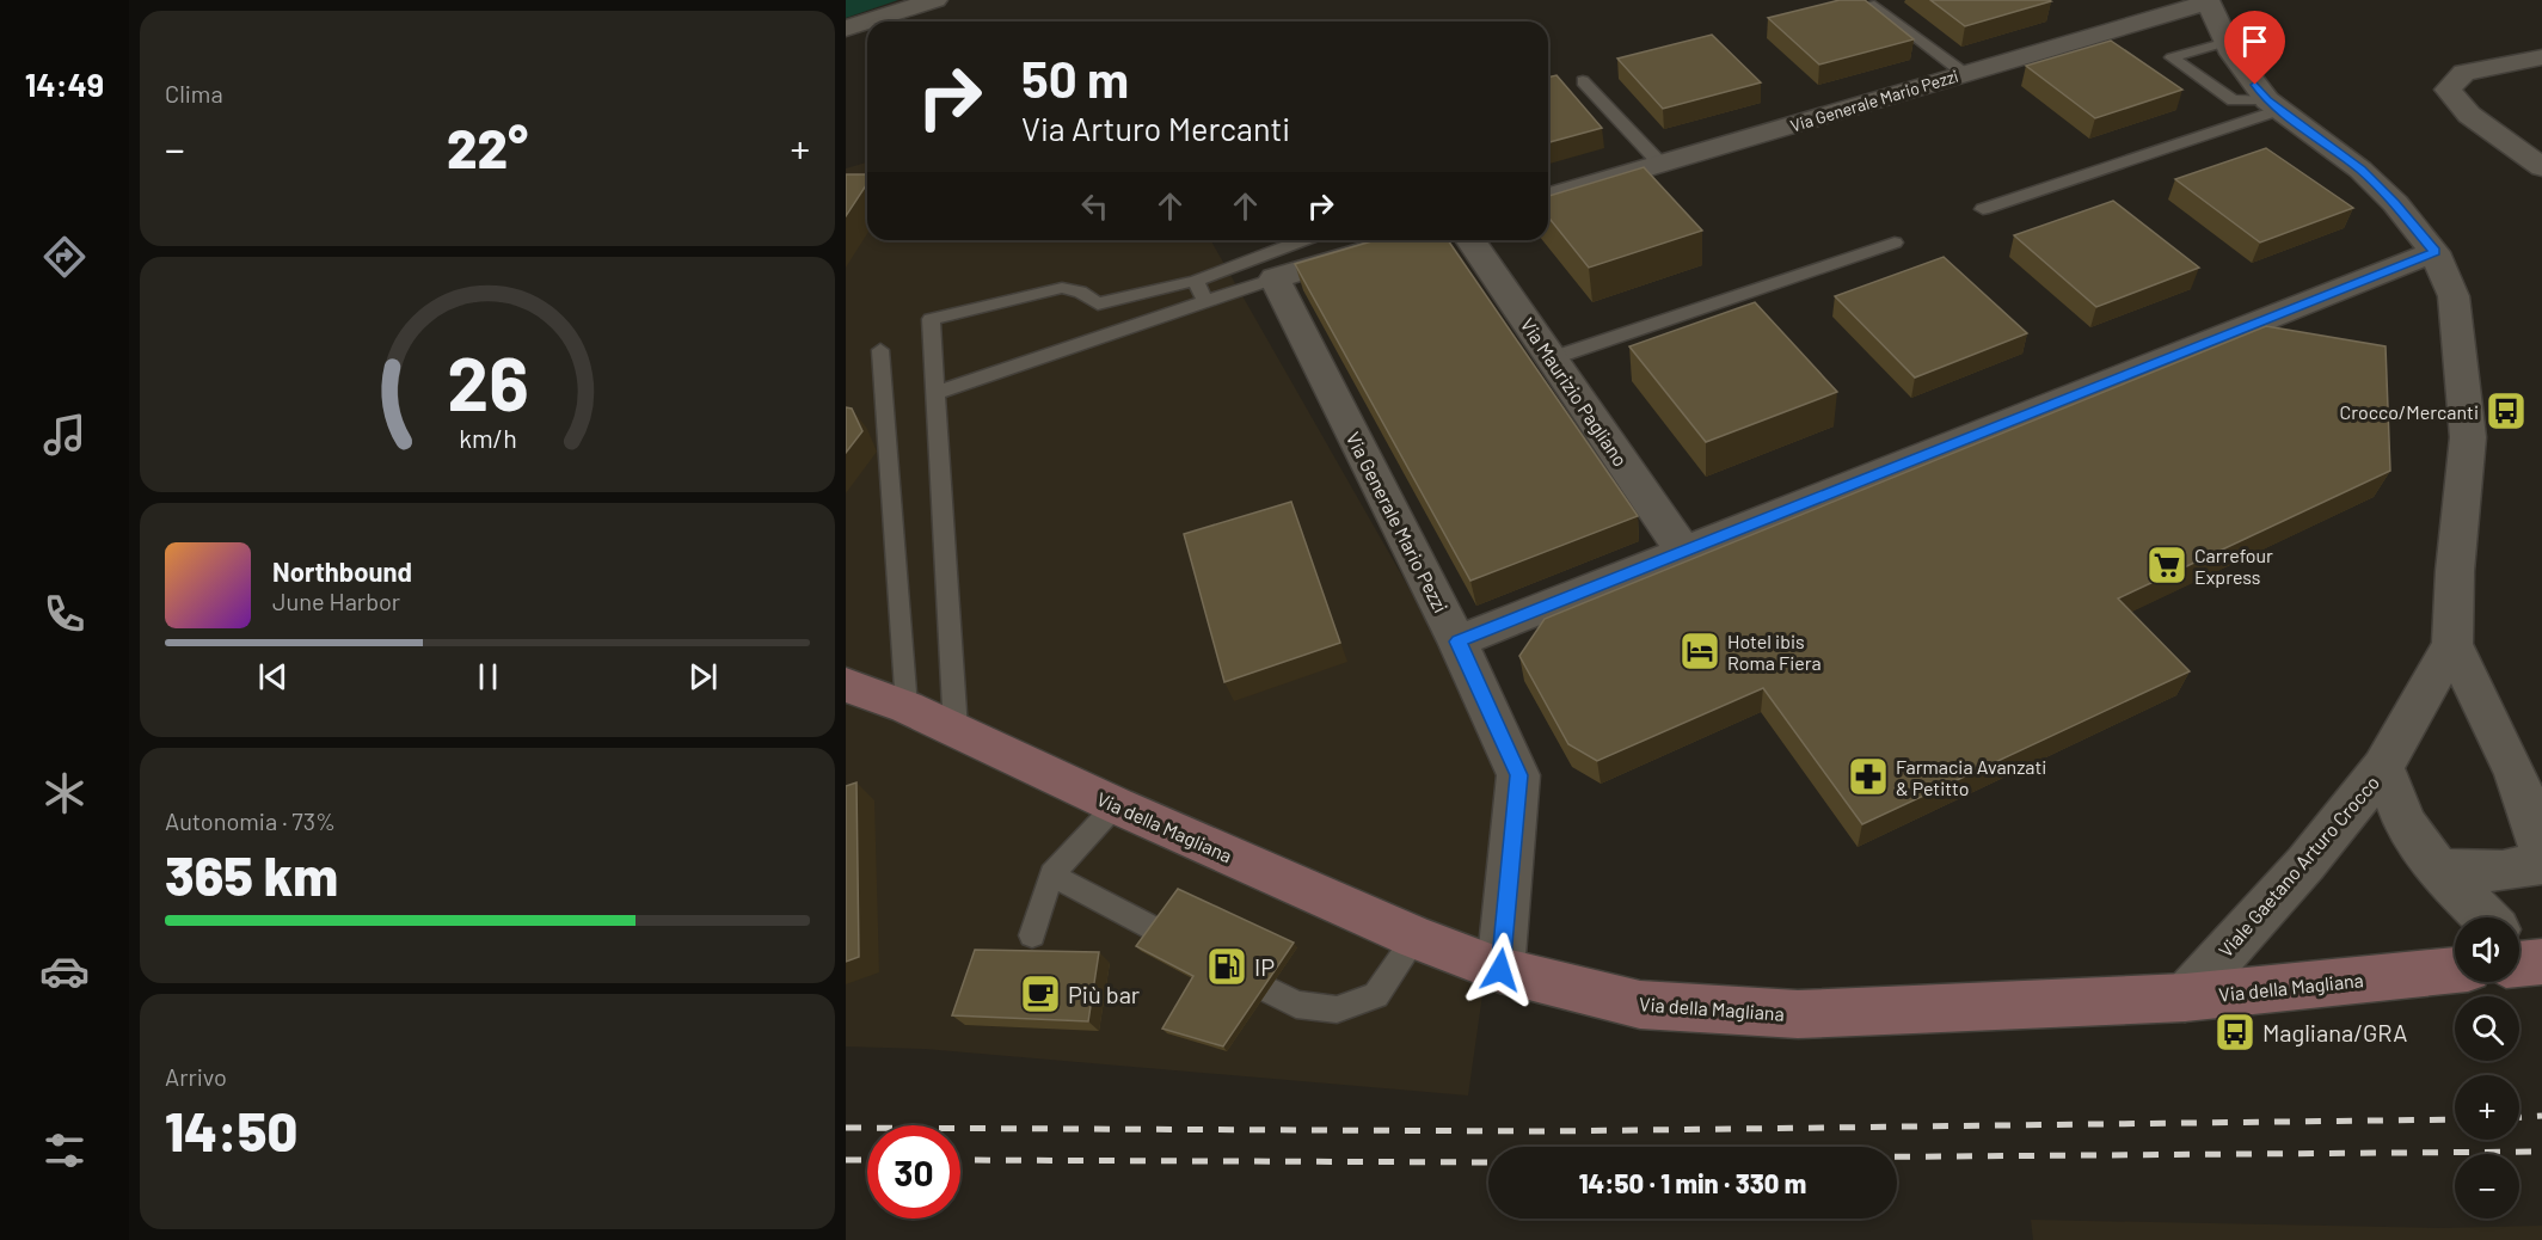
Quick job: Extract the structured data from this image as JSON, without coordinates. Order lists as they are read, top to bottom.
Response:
{
  "streets": {
    "main road": ["Via della Magliana"],
    "street": ["Via Generale Mario Pezzi", "Via Maurizio Pagliano", "Viale Gaetano Arturo Crocco"]
  },
  "crossings": [
    ["Via Generale Mario Pezzi", "Via della Magliana"],
    ["Via Generale Mario Pezzi", "Viale Gaetano Arturo Crocco"],
    ["Via della Magliana", "Viale Gaetano Arturo Crocco"]
  ],
  "places": {
    "bus stop": ["Crocco/Mercanti", "Magliana/GRA"],
    "supermarket": ["Carrefour Express"],
    "hotel": ["Hotel ibis Roma Fiera"],
    "pharmacy": ["Farmacia Avanzati & Petitto"],
    "fuel station": ["IP"],
    "cafe": ["Più bar"]
  },
  "page": {
    "tabs": "14:49",
    "tile": [
      "Clima",
      ["Autonomia · 73%", "365 km"],
      ["Arrivo", "14:50"]
    ],
    "turn": ["50 m", "Via Arturo Mercanti"],
    "heat": ["−", "22°", "+"],
    "song": ["Northbound", "June Harbor"],
    "map_buttons": ["+", "−"],
    "limit": "30",
    "trip": "14:50 · 1 min · 330 m",
    "gauge": ["26", "km/h"]
  }
}
